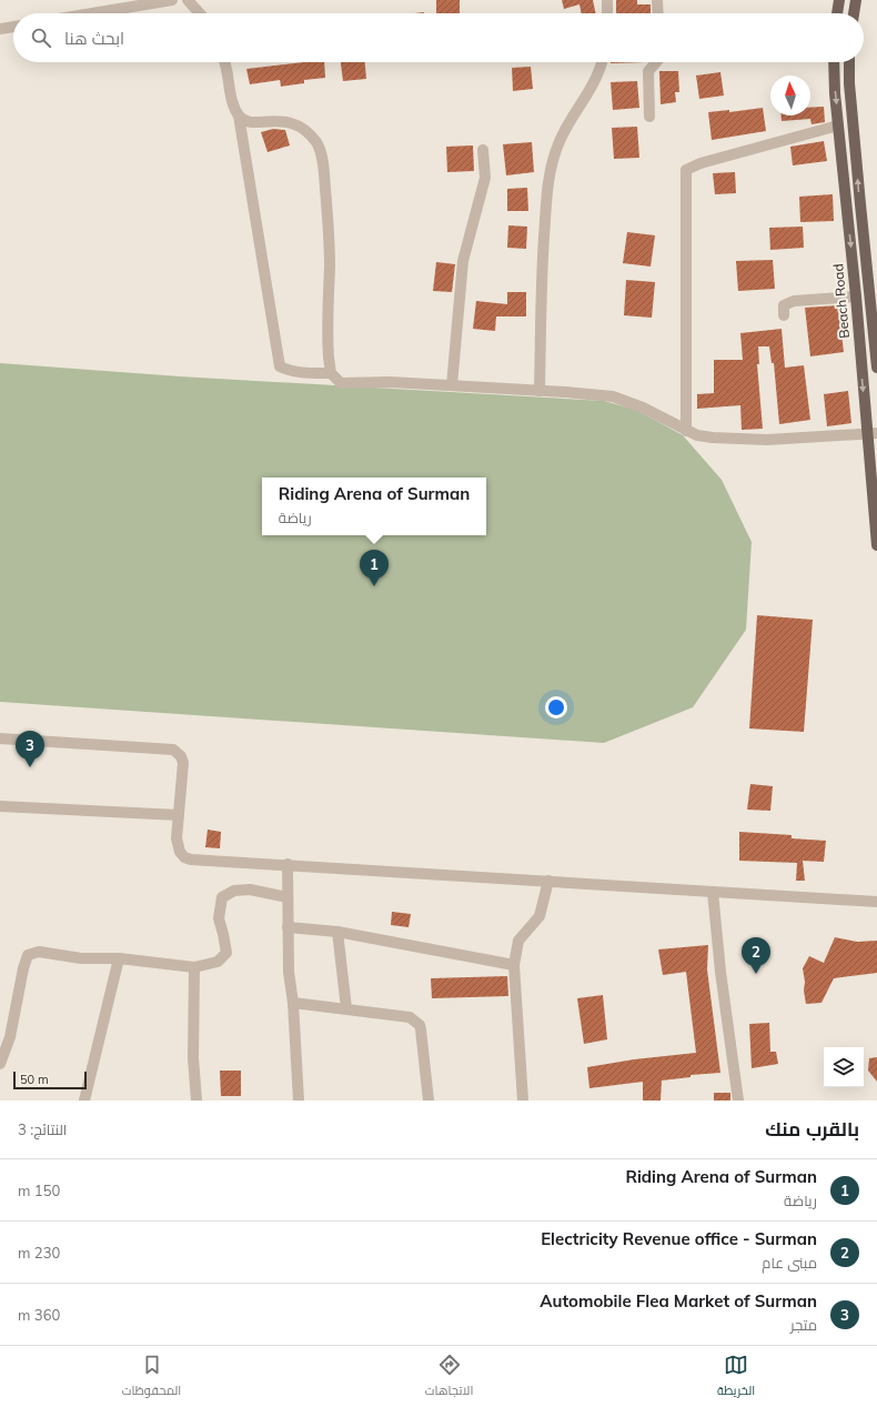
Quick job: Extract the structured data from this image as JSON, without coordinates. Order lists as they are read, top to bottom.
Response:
{
  "streets": {
    "main road": ["Beach Road"]
  },
  "scale_bar": "50 m",
  "north": "top",
  "page": {
    "search": "ابحث هنا",
    "popup": ["Riding Arena of Surman", "رياضة"],
    "pins": ["1", "3", "2"],
    "scale": "50 m",
    "heading": ["بالقرب منك", "النتائج: 3"],
    "list": [
      {
        "mark": "1",
        "name": "Riding Arena of Surman",
        "note": "رياضة",
        "value": "150 m"
      },
      {
        "mark": "2",
        "name": "Electricity Revenue office - Surman",
        "note": "مبنى عام",
        "value": "230 m"
      },
      {
        "mark": "3",
        "name": "Automobile Flea Market of Surman",
        "note": "متجر",
        "value": "360 m"
      }
    ],
    "nav": ["الخريطة", "الاتجاهات", "المحفوظات"]
  }
}
